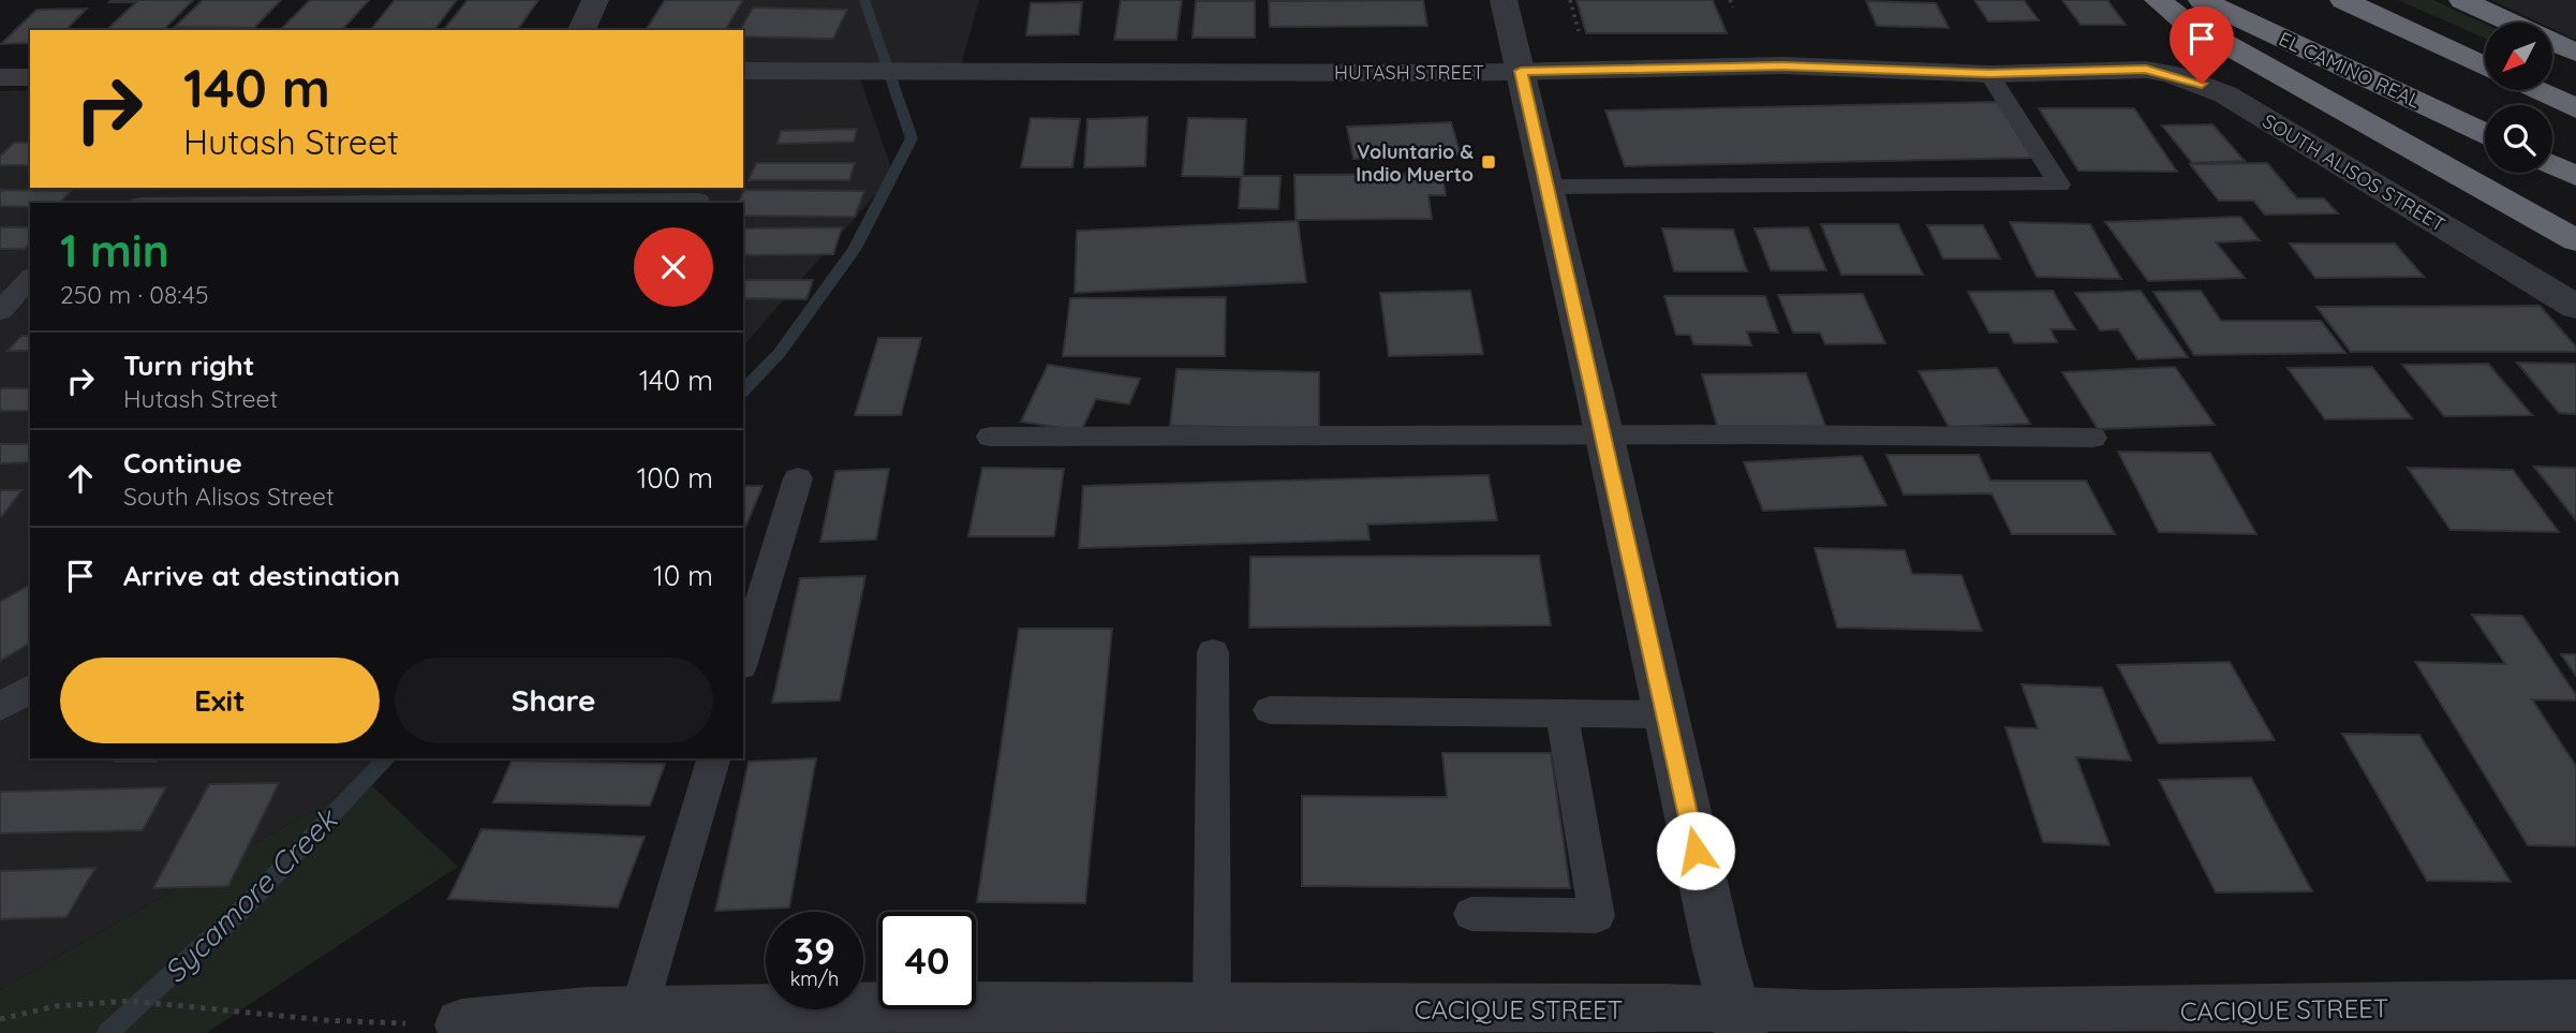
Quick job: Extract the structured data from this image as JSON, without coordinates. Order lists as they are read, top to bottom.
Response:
{
  "streets": {
    "highway": ["EL CAMINO REAL"],
    "street": ["HUTASH STREET", "SOUTH ALISOS STREET", "CACIQUE STREET"]
  },
  "crossings": [
    ["HUTASH STREET", "SOUTH ALISOS STREET"]
  ],
  "water": ["Sycamore Creek"],
  "places": {
    "transit": ["Voluntario & Indio Muerto"]
  },
  "north": "bottom left",
  "page": {
    "turn": ["140 m", "Hutash Street"],
    "heading": ["1 min", "250 m · 08:45"],
    "list": [
      {
        "name": "Turn right",
        "note": "Hutash Street",
        "value": "140 m"
      },
      {
        "name": "Continue",
        "note": "South Alisos Street",
        "value": "100 m"
      },
      {
        "name": "Arrive at destination",
        "value": "10 m"
      }
    ],
    "buttons": ["Exit", "Share"],
    "speed": "39 km/h",
    "limit": "40"
  }
}
